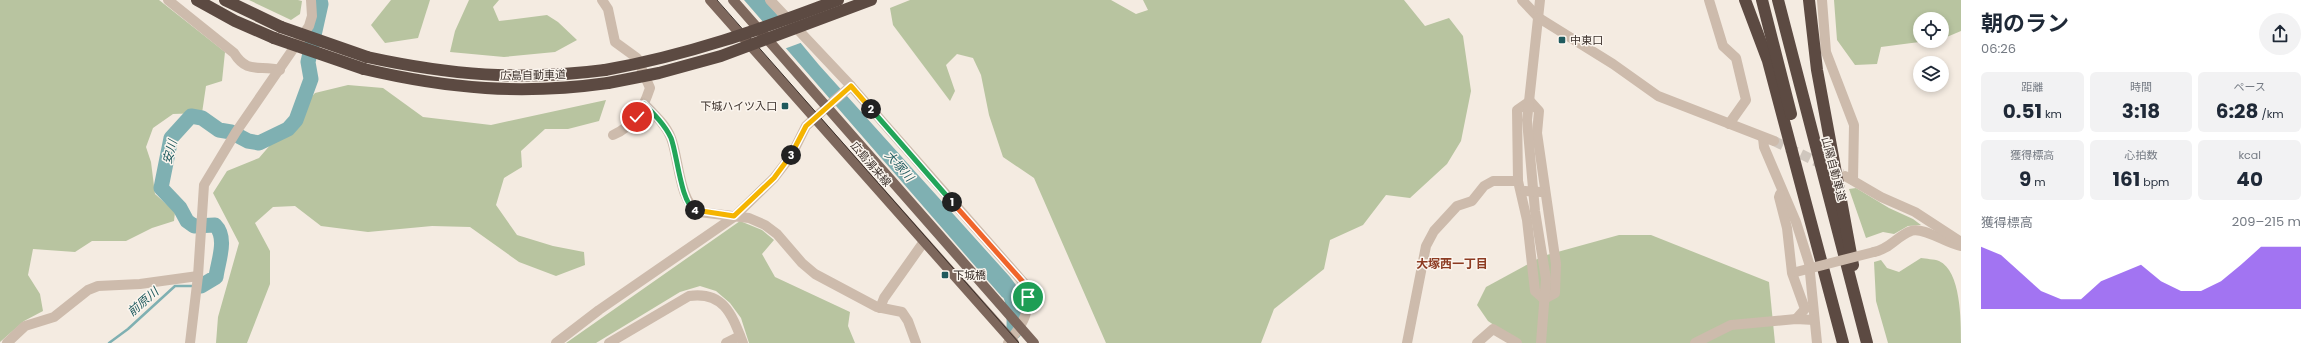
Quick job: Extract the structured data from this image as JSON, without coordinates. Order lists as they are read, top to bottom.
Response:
{
  "streets": {
    "highway": ["広島自動車道", "山陽自動車道"],
    "main road": ["広島湯来線"]
  },
  "districts": ["大塚西一丁目"],
  "water": ["安川", "大塚川", "前原川"],
  "places": {
    "transit": ["中東口", "下城ハイツ入口", "下城橋"]
  },
  "page": {
    "heading": ["朝のラン", "06:26"],
    "stats": [
      ["距離", "0.51 km"],
      ["時間", "3:18"],
      ["ペース", "6:28 /km"],
      ["獲得標高", "9 m"],
      ["心拍数", "161 bpm"],
      ["kcal", "40"]
    ],
    "pins": [
      "2",
      "3",
      "1",
      "4"
    ],
    "chart": ["獲得標高", "209–215 m"]
  }
}
